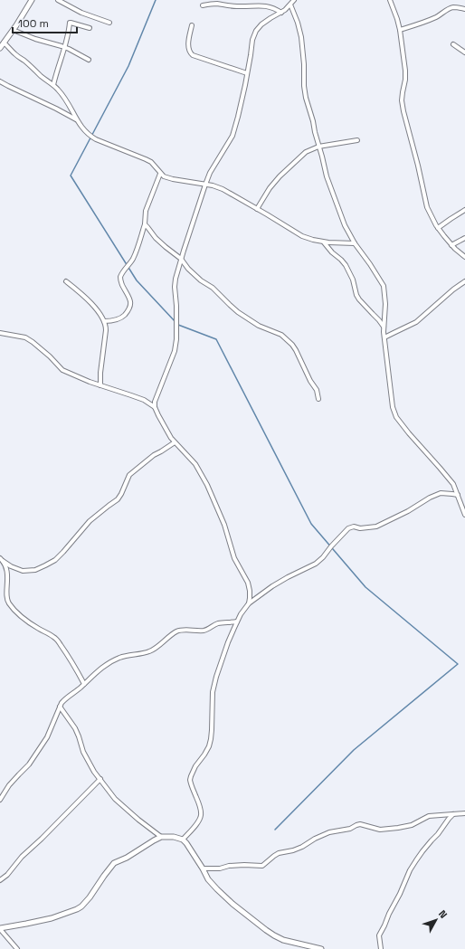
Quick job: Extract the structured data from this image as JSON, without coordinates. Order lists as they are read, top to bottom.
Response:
{
  "scale_bar": "100 m",
  "north": "top right"
}
